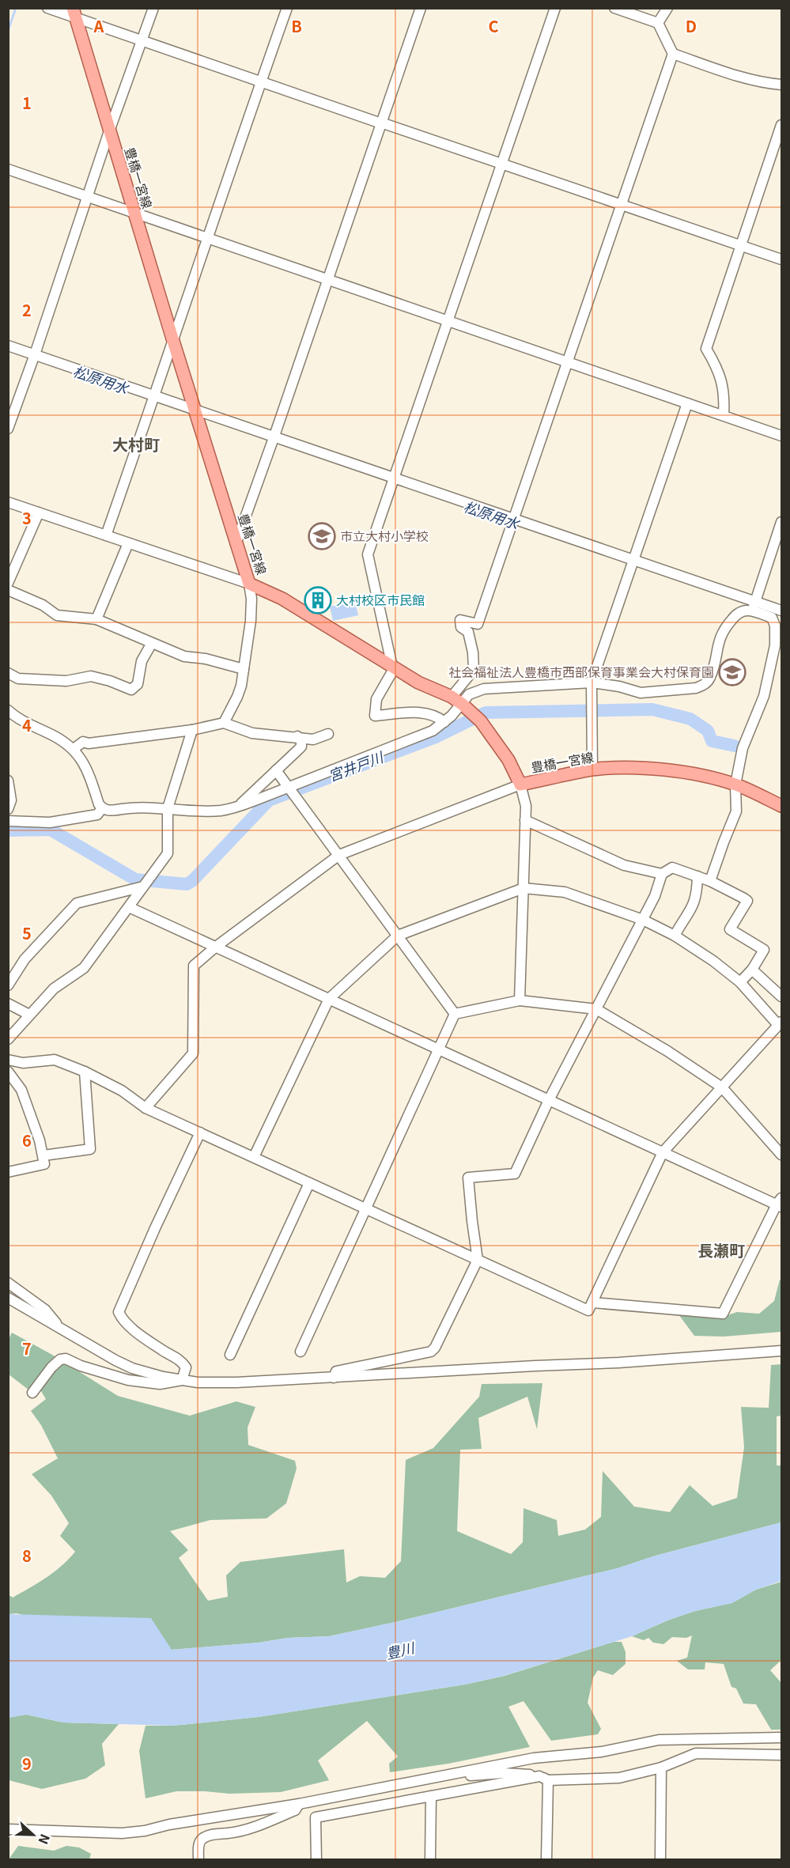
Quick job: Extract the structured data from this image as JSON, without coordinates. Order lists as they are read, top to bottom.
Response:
{
  "streets": {
    "main road": ["豊橋一宮線"]
  },
  "districts": ["大村町", "長瀬町"],
  "water": ["松原用水", "宮井戸川", "豊川"],
  "places": {
    "school or university": ["市立大村小学校", "社会福祉法人豊橋市西部保育事業会大村保育園"],
    "building": ["大村校区市民館"]
  },
  "north": "right",
  "grid": {
    "columns": [
      "A",
      "B",
      "C",
      "D"
    ],
    "rows": [
      "1",
      "2",
      "3",
      "4",
      "5",
      "6",
      "7",
      "8",
      "9"
    ]
  }
}
